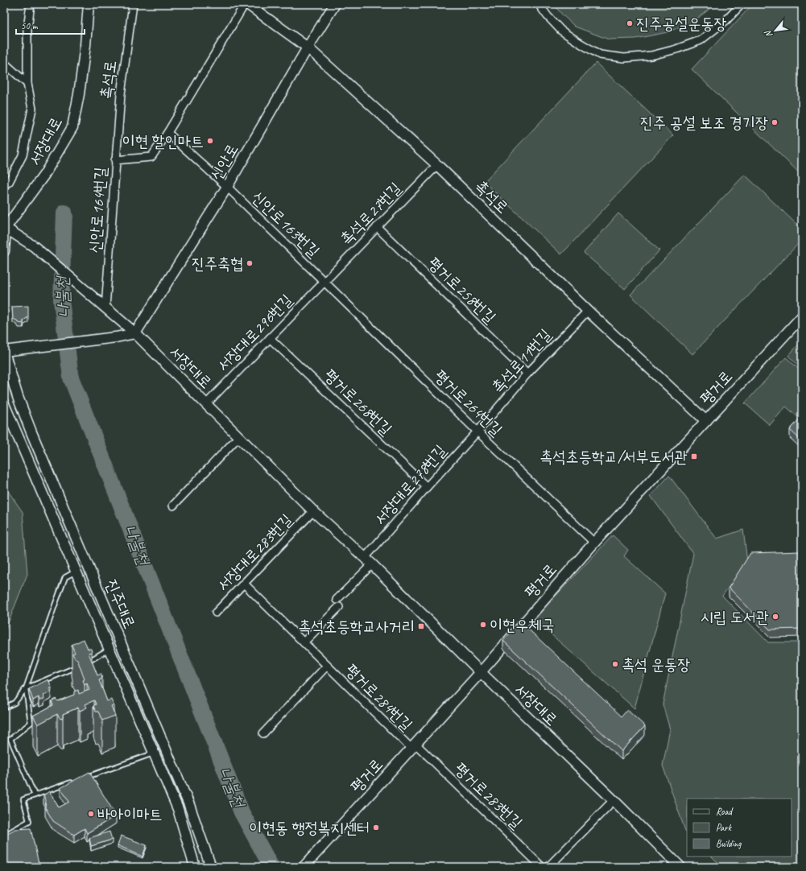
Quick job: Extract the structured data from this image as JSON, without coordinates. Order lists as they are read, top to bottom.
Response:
{
  "streets": {
    "street": [
      "촉석로",
      "서장대로",
      "신안로",
      "신안로164번길",
      "촉석로27번길",
      "신안로163번길",
      "평거로258번길",
      "서장대로296번길",
      "촉석로11번길",
      "평거로",
      "평거로268번길",
      "평거로264번길",
      "서장대로278번길",
      "서장대로283번길",
      "진주대로",
      "평거로284번길",
      "평거로283번길"
    ]
  },
  "crossings": [
    ["촉석로", "신안로"],
    ["촉석로", "신안로164번길"],
    ["촉석로", "촉석로27번길"],
    ["촉석로", "촉석로11번길"],
    ["촉석로", "평거로"],
    ["서장대로", "신안로"],
    ["서장대로", "신안로164번길"],
    ["서장대로", "서장대로296번길"],
    ["서장대로", "평거로"],
    ["서장대로", "서장대로278번길"],
    ["서장대로", "서장대로283번길"],
    ["신안로", "신안로163번길"],
    ["촉석로27번길", "신안로163번길"],
    ["촉석로27번길", "평거로258번길"],
    ["촉석로27번길", "서장대로296번길"],
    ["촉석로27번길", "평거로264번길"],
    ["신안로163번길", "서장대로296번길"],
    ["신안로163번길", "평거로264번길"],
    ["평거로258번길", "촉석로11번길"],
    ["서장대로296번길", "평거로268번길"],
    ["서장대로296번길", "평거로264번길"],
    ["촉석로11번길", "평거로264번길"],
    ["촉석로11번길", "서장대로278번길"],
    ["평거로", "평거로264번길"],
    ["평거로", "평거로284번길"],
    ["평거로", "평거로283번길"],
    ["평거로268번길", "서장대로278번길"],
    ["평거로264번길", "서장대로278번길"],
    ["서장대로283번길", "평거로284번길"],
    ["평거로284번길", "평거로283번길"]
  ],
  "water": ["나불천"],
  "places": {
    "other": [
      "진주공설운동장",
      "진주 공설 보조 경기장",
      "이현 할인마트",
      "진주축협",
      "시립 도서관",
      "이현우체국",
      "촉석 운동장",
      "바아이마트",
      "이현동 행정복지센터"
    ],
    "transit": ["촉석초등학교/서부도서관", "촉석초등학교사거리"]
  },
  "legend": ["Road", "Park", "Building"],
  "scale_bar": "50 m",
  "north": "bottom left"
}
